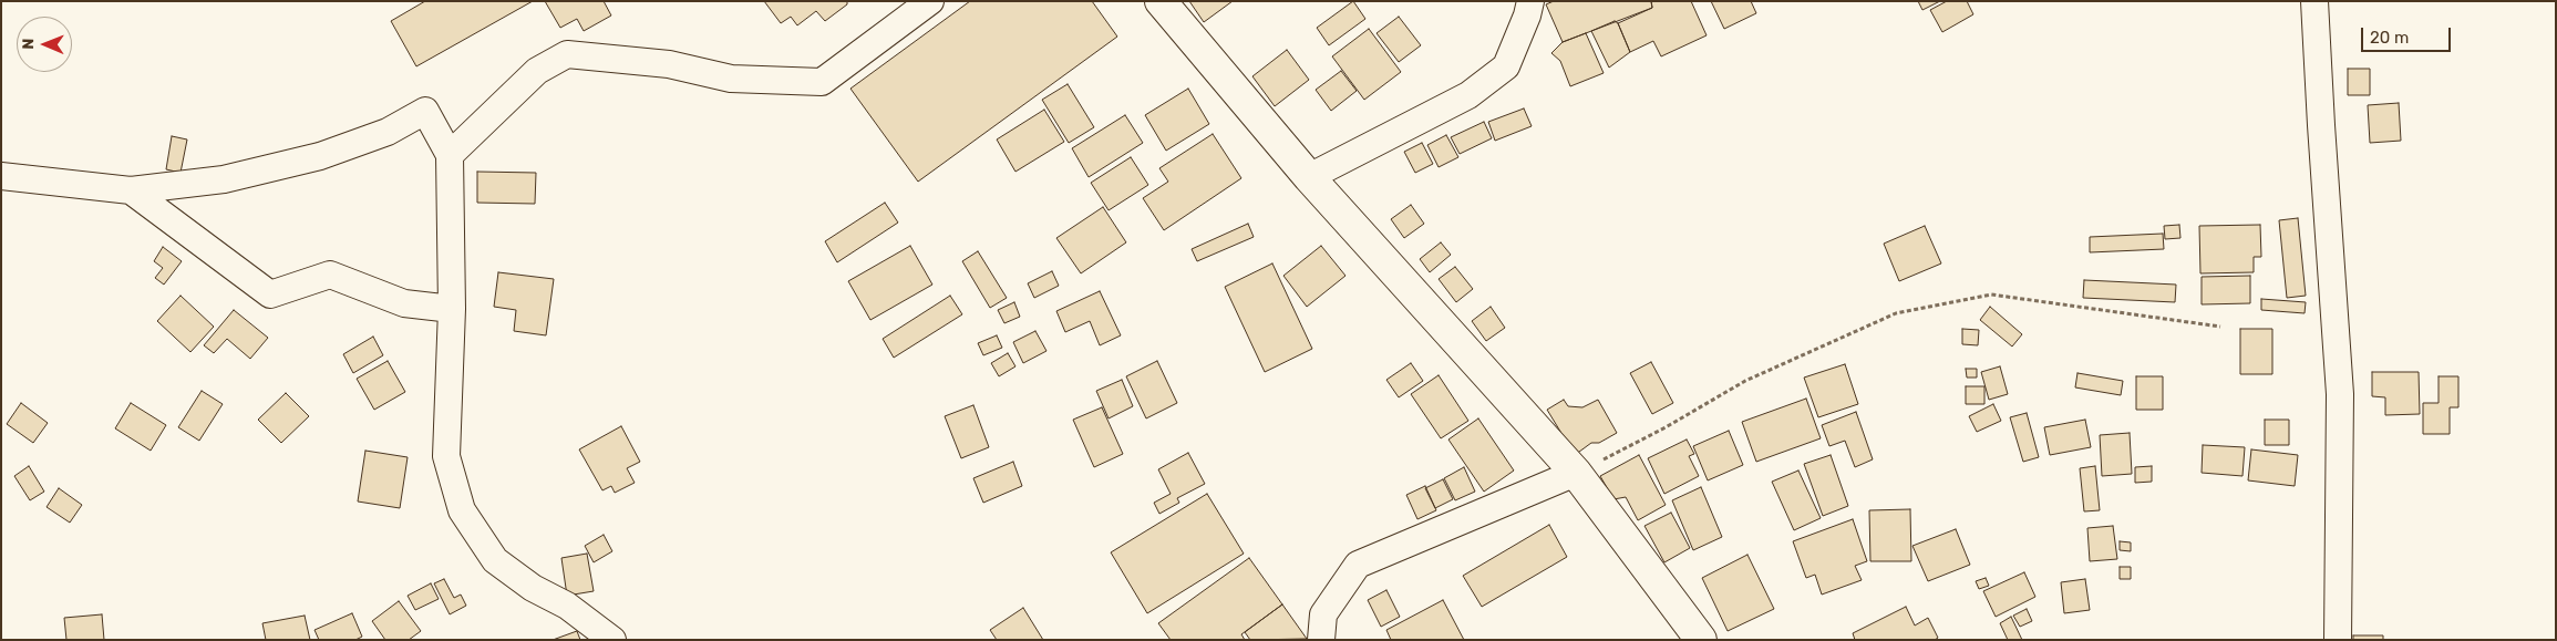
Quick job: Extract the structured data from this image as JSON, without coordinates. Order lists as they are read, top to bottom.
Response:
{
  "scale_bar": "20 m",
  "north": "left"
}
